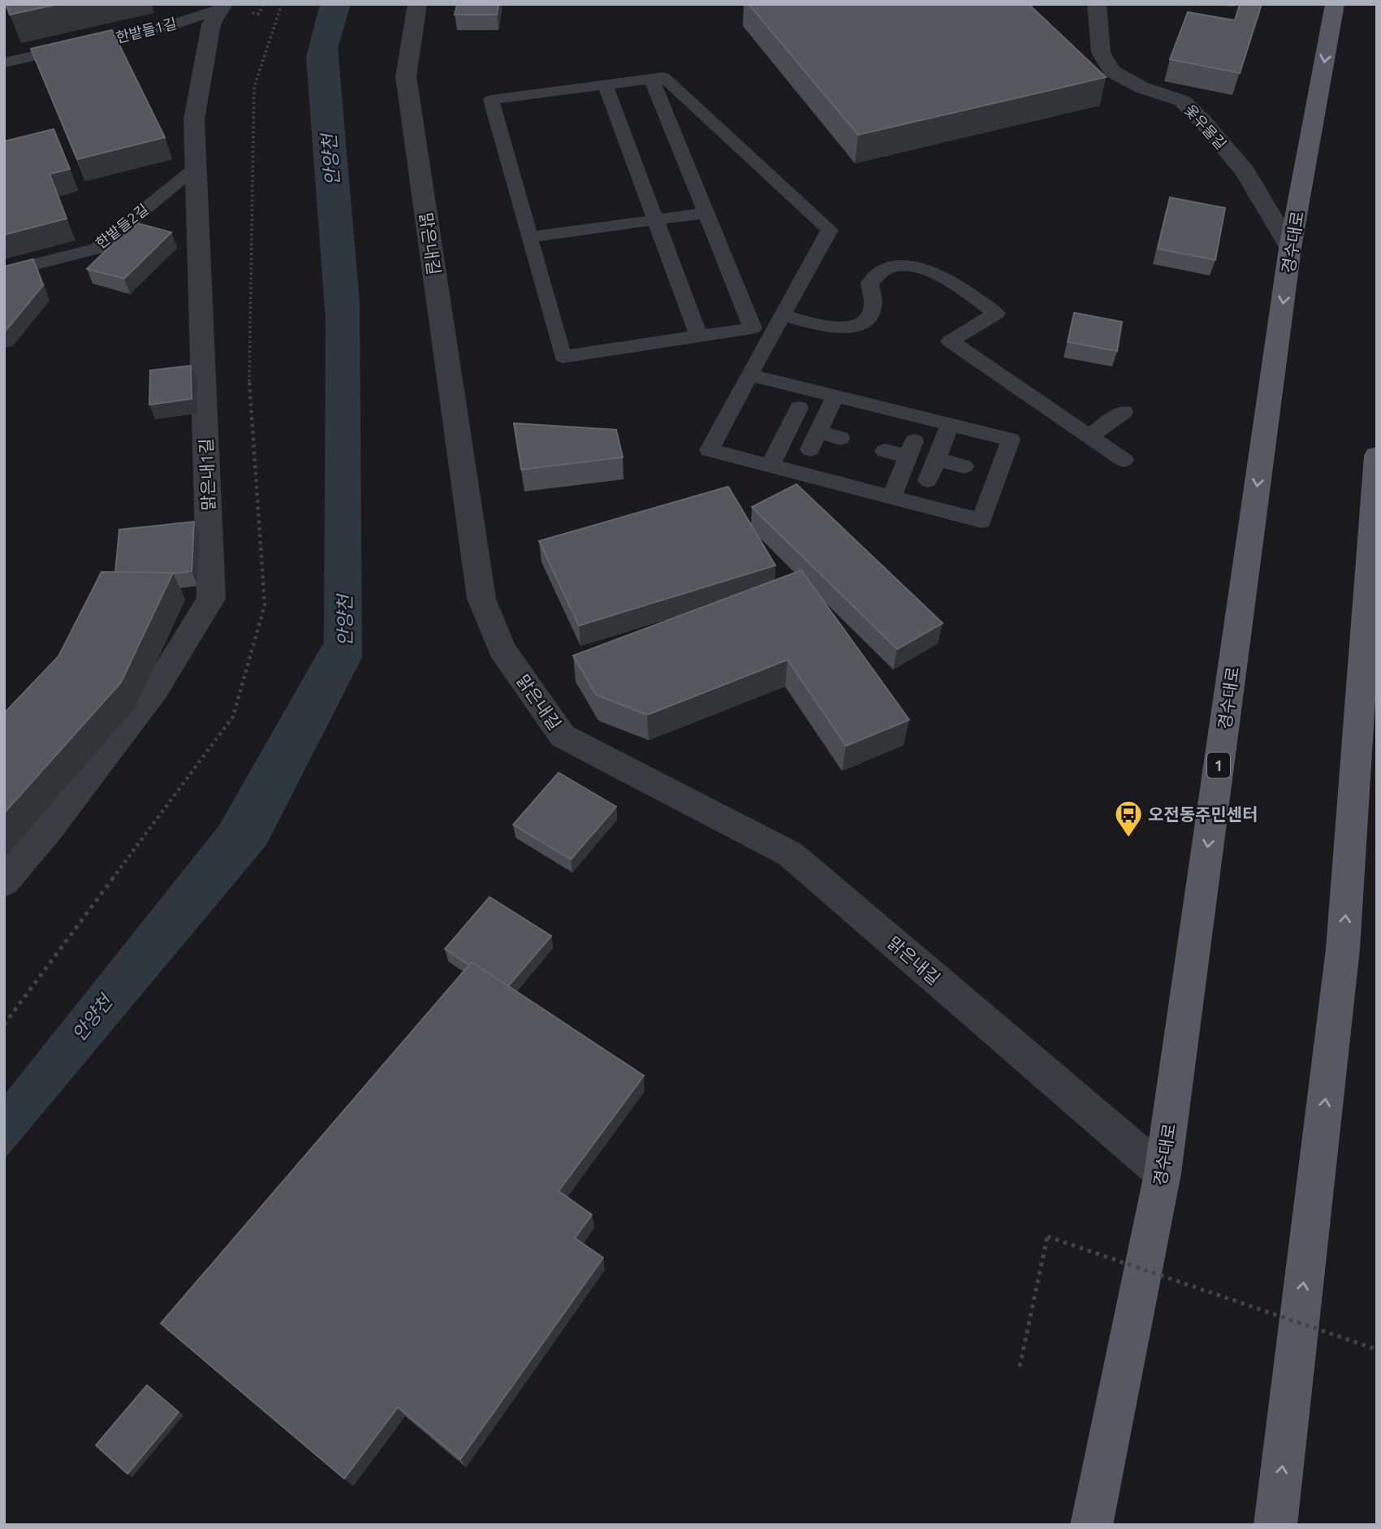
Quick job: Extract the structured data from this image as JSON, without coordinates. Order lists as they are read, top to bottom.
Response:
{
  "streets": {
    "main road": ["경수대로", "1"],
    "street": ["옻우물길", "맑은내길", "맑은내1길"],
    "lane": ["한밭들1길", "한밭들2길"]
  },
  "crossings": [
    ["한밭들1길", "맑은내1길"],
    ["옻우물길", "경수대로"],
    ["한밭들2길", "맑은내1길"],
    ["경수대로", "맑은내길"]
  ],
  "water": ["안양천"],
  "places": {
    "bus stop": ["오전동주민센터"]
  }
}
